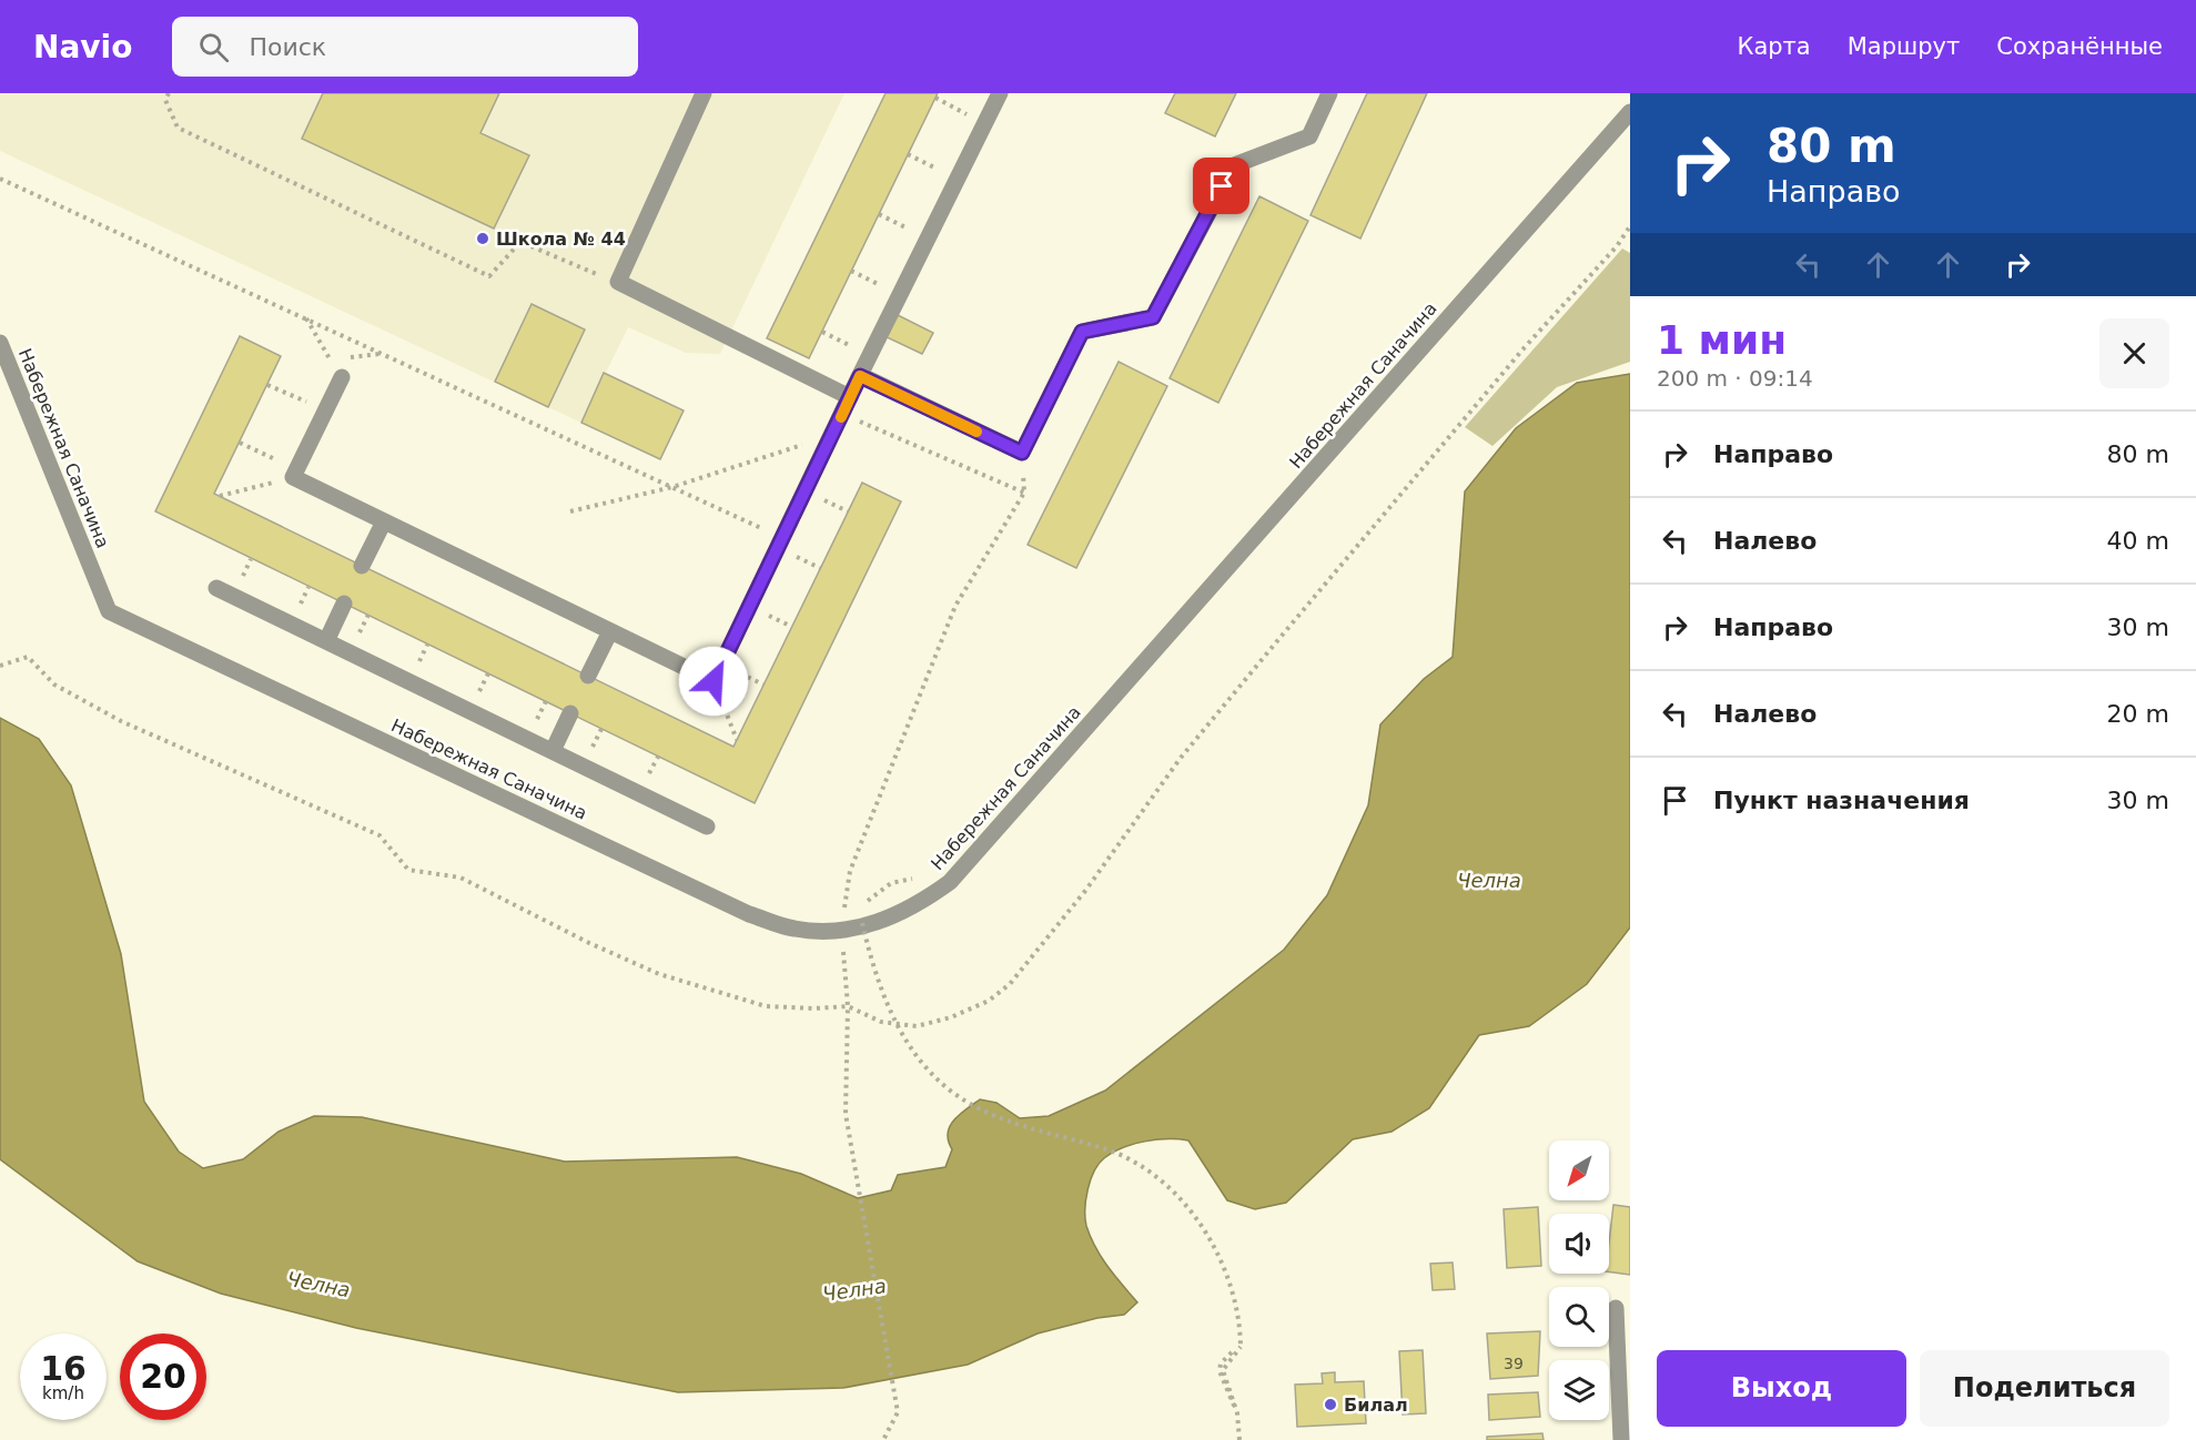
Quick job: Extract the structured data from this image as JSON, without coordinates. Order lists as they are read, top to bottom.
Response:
{
  "streets": {
    "street": ["Набережная Саначина"]
  },
  "water": ["Челна"],
  "places": ["Школа № 44", "Билал"],
  "house_numbers": ["39"],
  "north": "bottom left",
  "page": {
    "header": "Navio",
    "search": "Поиск",
    "nav": ["Карта", "Маршрут", "Сохранённые"],
    "turn": ["80 m", "Направо"],
    "heading": ["1 мин", "200 m · 09:14"],
    "list": [
      {
        "name": "Направо",
        "value": "80 m"
      },
      {
        "name": "Налево",
        "value": "40 m"
      },
      {
        "name": "Направо",
        "value": "30 m"
      },
      {
        "name": "Налево",
        "value": "20 m"
      },
      {
        "name": "Пункт назначения",
        "value": "30 m"
      }
    ],
    "speed": "16 km/h",
    "limit": "20",
    "buttons": ["Выход", "Поделиться"]
  }
}
